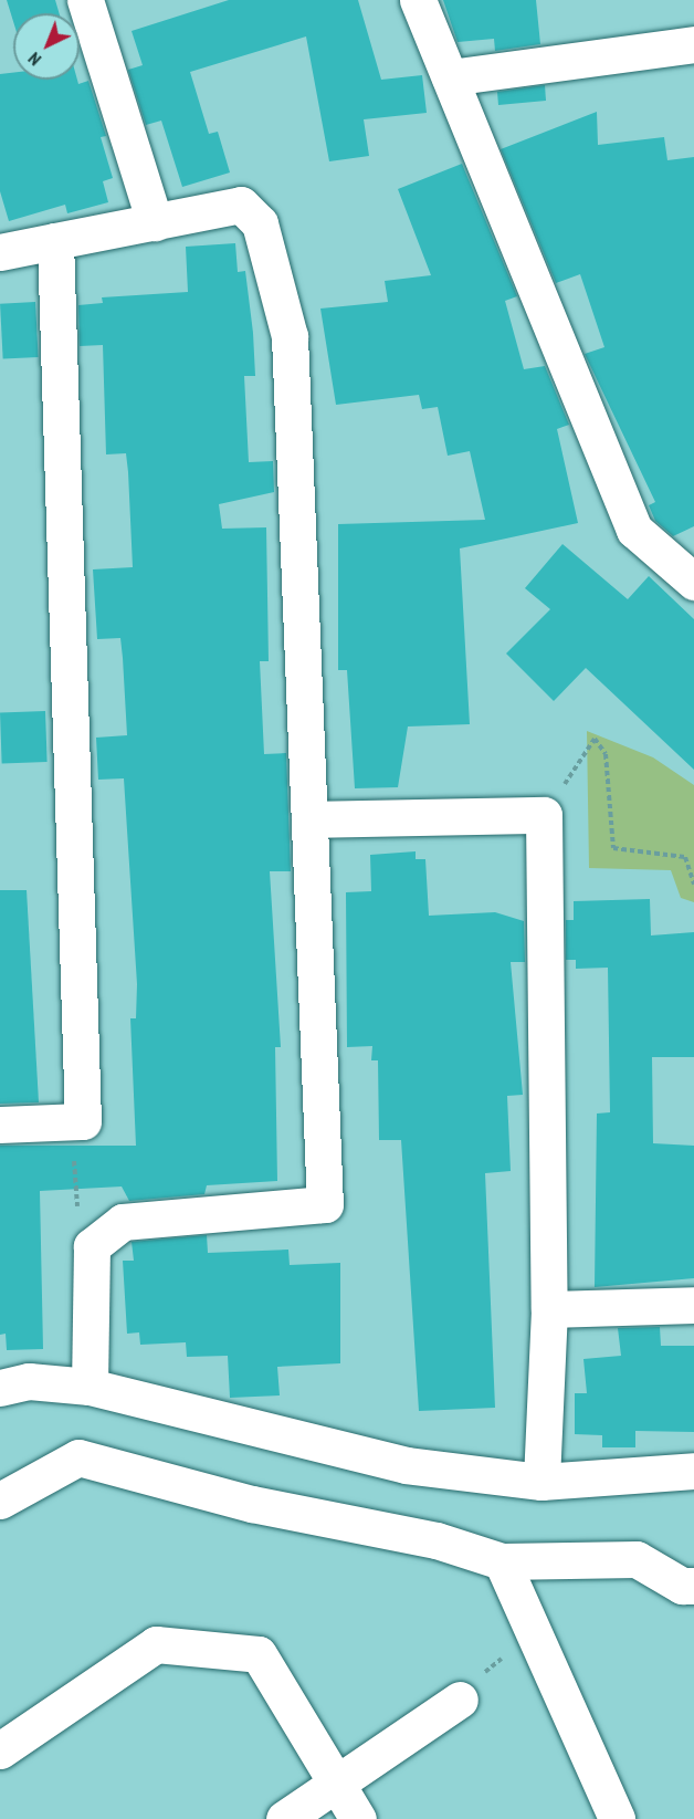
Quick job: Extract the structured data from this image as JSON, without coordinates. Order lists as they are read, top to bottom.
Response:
{
  "north": "bottom left"
}
